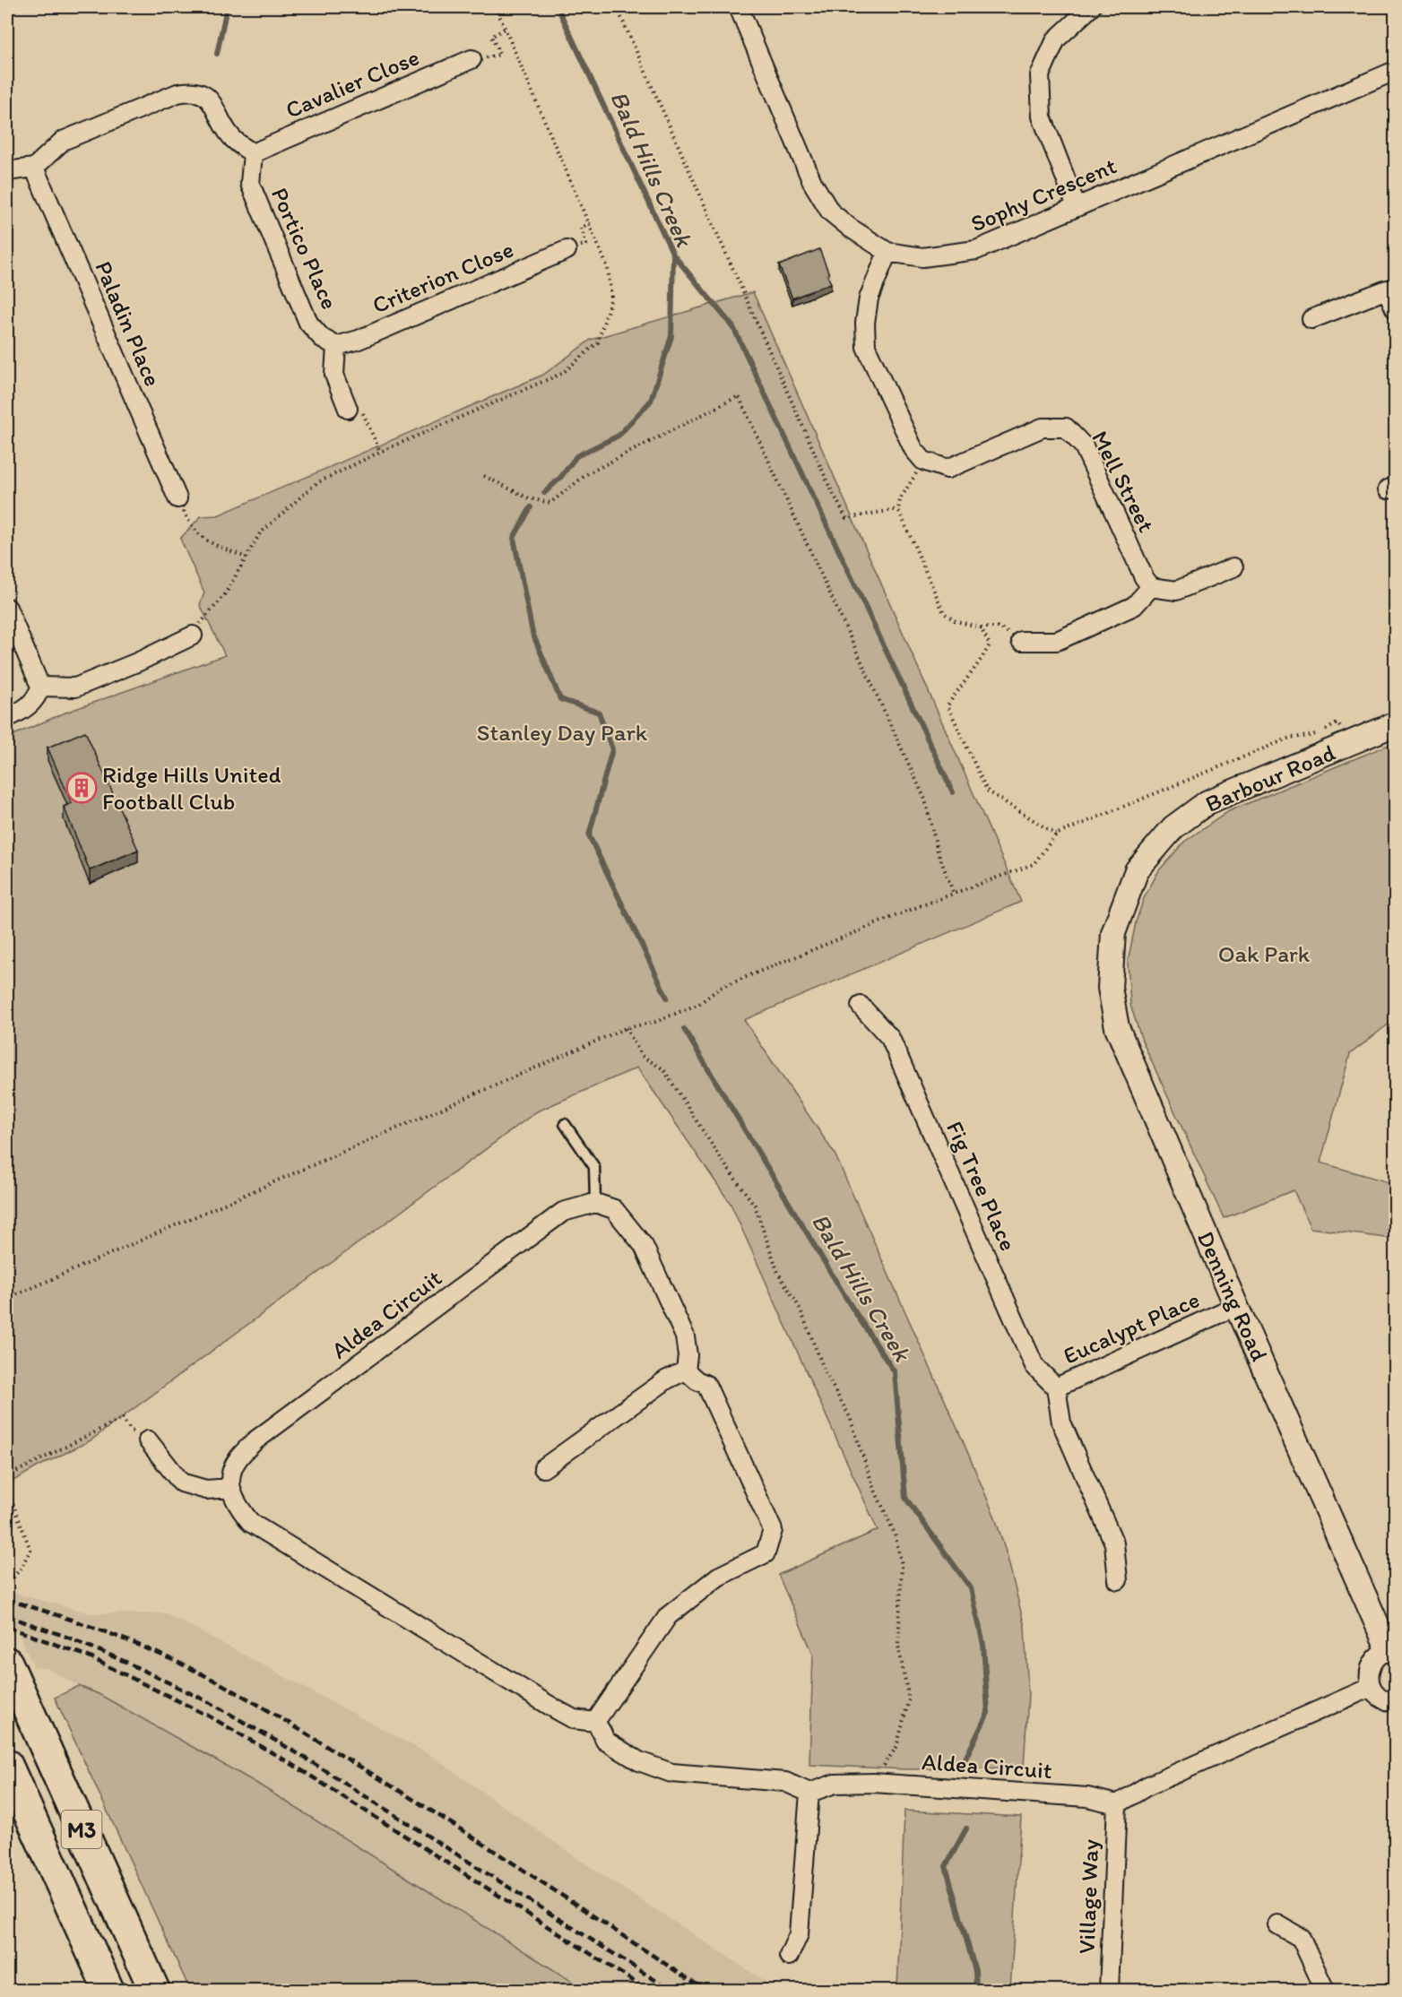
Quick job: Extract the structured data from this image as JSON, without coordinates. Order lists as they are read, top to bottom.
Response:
{
  "streets": {
    "highway": ["M3"],
    "street": [
      "Cavalier Close",
      "Sophy Crescent",
      "Portico Place",
      "Criterion Close",
      "Paladin Place",
      "Mell Street",
      "Barbour Road",
      "Fig Tree Place",
      "Denning Road",
      "Aldea Circuit",
      "Eucalypt Place",
      "Village Way"
    ]
  },
  "crossings": [
    ["Cavalier Close", "Portico Place"],
    ["Portico Place", "Criterion Close"],
    ["Barbour Road", "Denning Road"],
    ["Fig Tree Place", "Eucalypt Place"],
    ["Denning Road", "Eucalypt Place"],
    ["Aldea Circuit", "Village Way"]
  ],
  "water": ["Bald Hills Creek"],
  "parks": ["Stanley Day Park", "Oak Park"],
  "places": {
    "building": ["Ridge Hills United Football Club"]
  }
}
